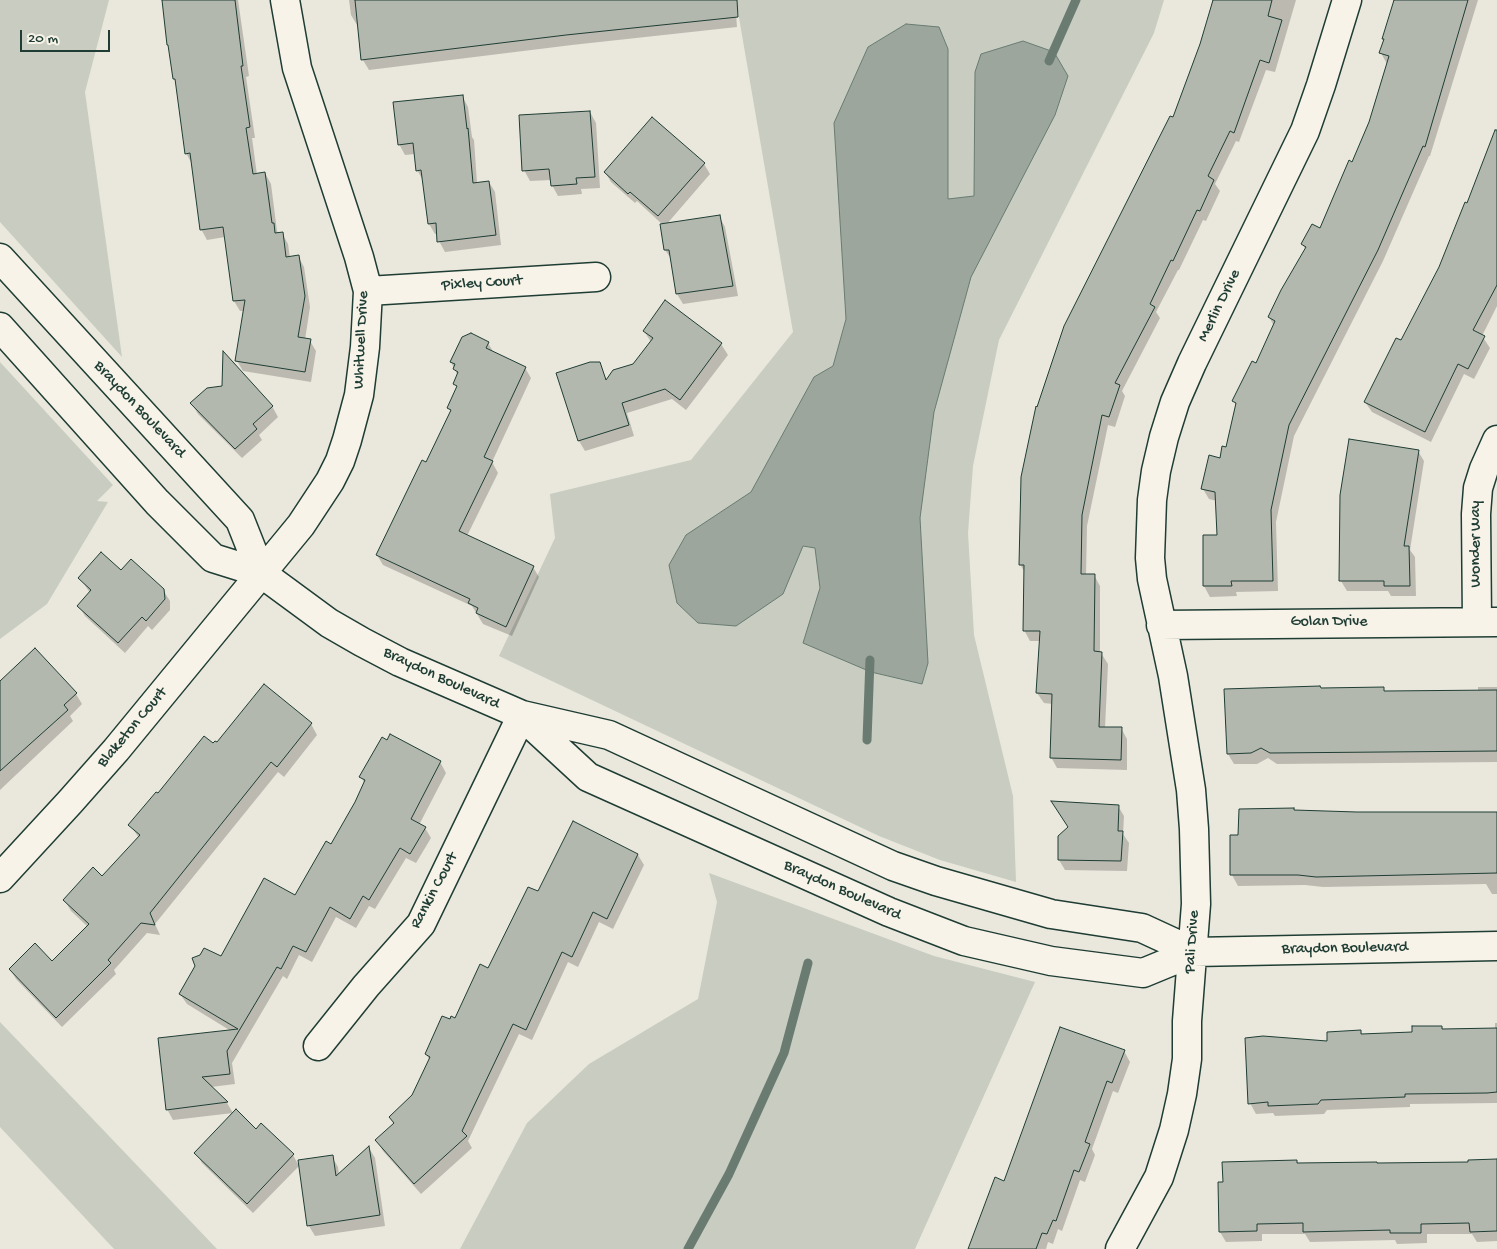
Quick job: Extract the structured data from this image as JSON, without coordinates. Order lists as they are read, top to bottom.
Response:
{
  "streets": {
    "street": [
      "Pixley Court",
      "Merlin Drive",
      "Whitwell Drive",
      "Braydon Boulevard",
      "Wonder Way",
      "Golan Drive",
      "Blaketon Court",
      "Rankin Court",
      "Pali Drive"
    ]
  },
  "crossings": [
    ["Pixley Court", "Whitwell Drive"],
    ["Merlin Drive", "Golan Drive"],
    ["Merlin Drive", "Pali Drive"],
    ["Whitwell Drive", "Braydon Boulevard"],
    ["Whitwell Drive", "Blaketon Court"],
    ["Braydon Boulevard", "Blaketon Court"],
    ["Braydon Boulevard", "Rankin Court"],
    ["Braydon Boulevard", "Pali Drive"],
    ["Wonder Way", "Golan Drive"],
    ["Golan Drive", "Pali Drive"]
  ],
  "scale_bar": "20 m"
}
